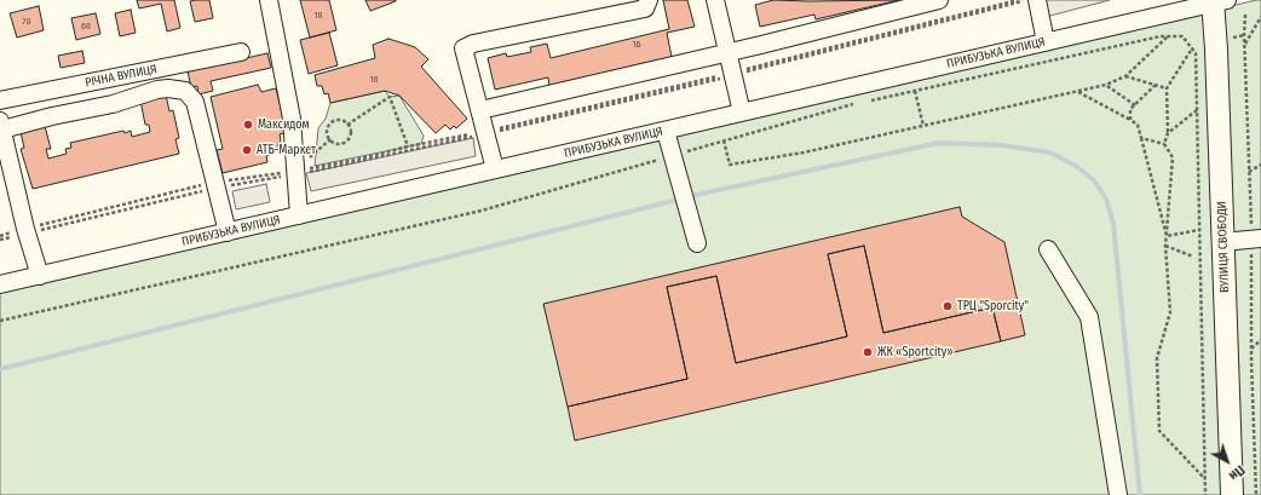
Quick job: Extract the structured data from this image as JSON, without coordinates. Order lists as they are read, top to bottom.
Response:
{
  "streets": {
    "main road": ["ВУЛИЦЯ СВОБОДИ"],
    "street": ["ПРИБУЗЬКА ВУЛИЦЯ", "РІЧНА ВУЛИЦЯ"]
  },
  "crossings": [
    ["ПРИБУЗЬКА ВУЛИЦЯ", "ВУЛИЦЯ СВОБОДИ"]
  ],
  "places": [
    "Максидом",
    "АТБ-Маркет",
    "ТРЦ \"Sporcity\"",
    "ЖК «Sportcity»"
  ],
  "house_numbers": [
    "18",
    "70",
    "68",
    "16",
    "18"
  ],
  "north": "bottom right"
}
